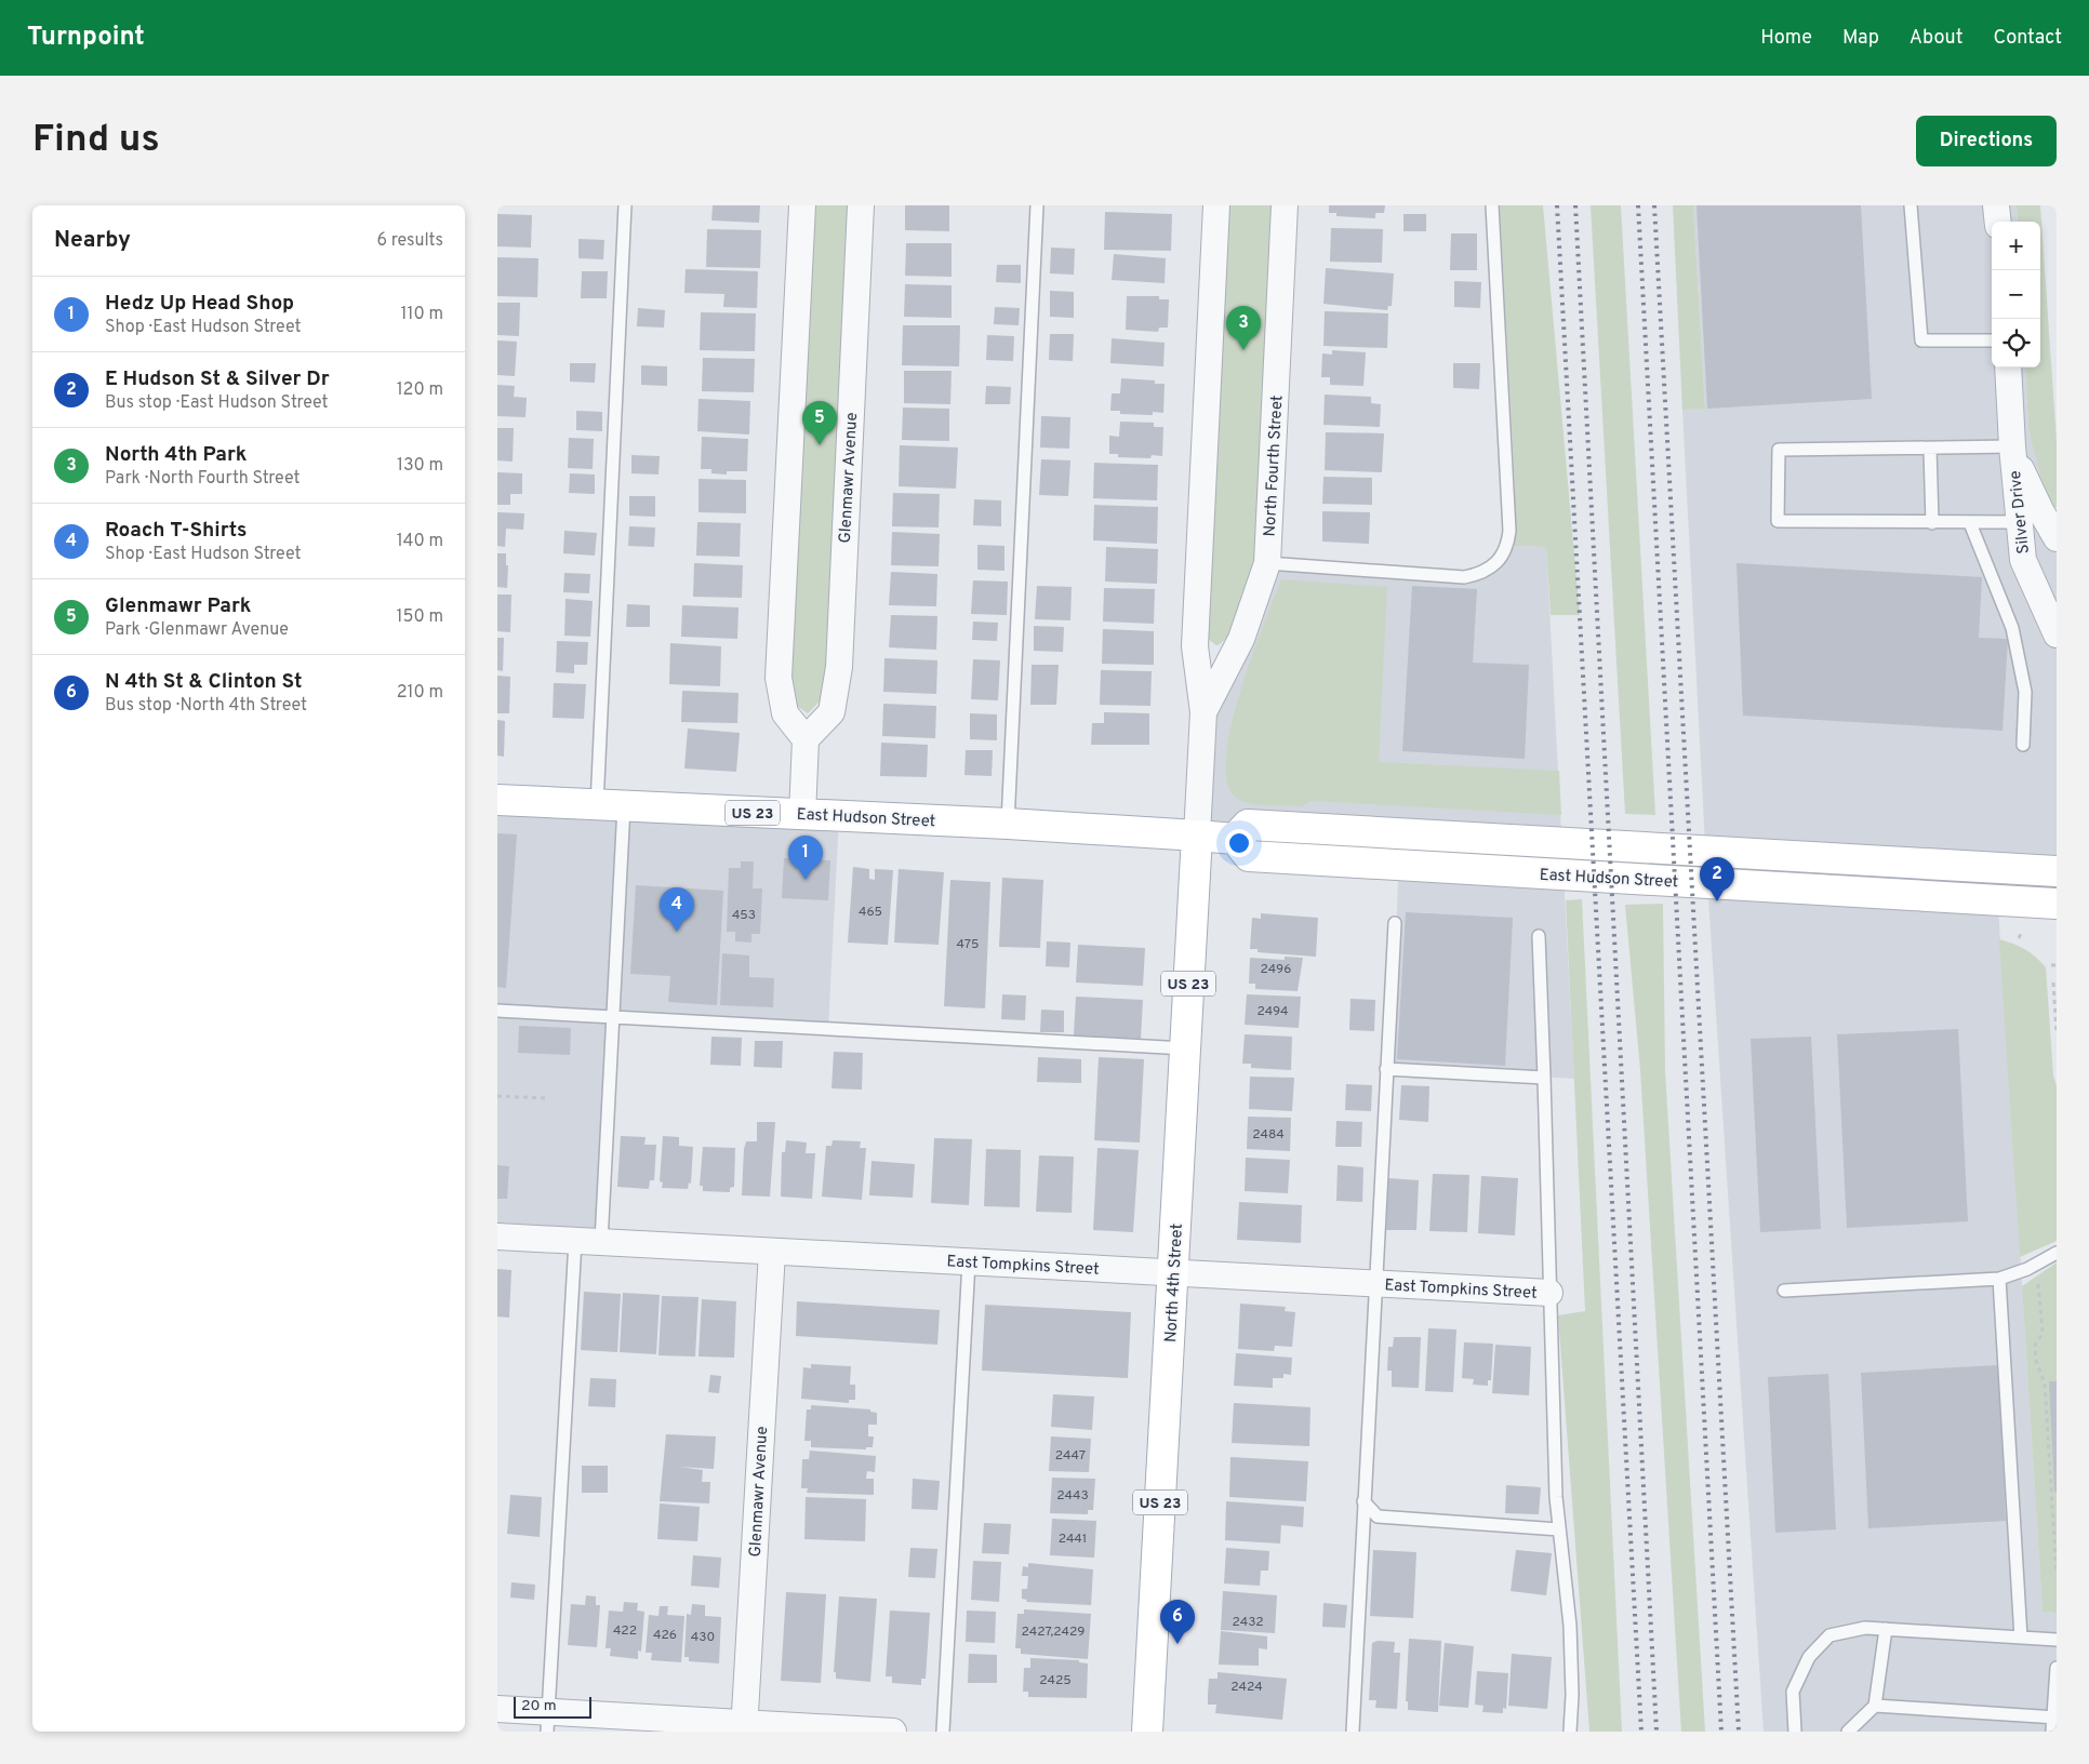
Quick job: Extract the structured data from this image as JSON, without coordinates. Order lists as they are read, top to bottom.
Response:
{
  "streets": {
    "main road": ["US 23", "East Hudson Street", "North 4th Street"],
    "street": [
      "North Fourth Street",
      "Glenmawr Avenue",
      "Silver Drive",
      "East Tompkins Street"
    ]
  },
  "crossings": [
    ["North Fourth Street", "East Hudson Street"],
    ["North Fourth Street", "North 4th Street"],
    ["Glenmawr Avenue", "East Tompkins Street"],
    ["East Hudson Street", "North 4th Street"],
    ["East Tompkins Street", "North 4th Street"]
  ],
  "house_numbers": [
    "465",
    "453",
    "475",
    "2496",
    "2494",
    "2484",
    "2447",
    "2443",
    "2441",
    "2432",
    "422",
    "2427,2429",
    "426",
    "430",
    "2425",
    "2424"
  ],
  "scale_bar": "20 m",
  "page": {
    "header": "Turnpoint",
    "nav": [
      "Home",
      "Map",
      "About",
      "Contact"
    ],
    "buttons": "Directions",
    "title": "Find us",
    "heading": ["Nearby", "6 results"],
    "map_buttons": ["+", "−"],
    "list": [
      {
        "mark": "1",
        "name": "Hedz Up Head Shop",
        "note": "Shop · East Hudson Street",
        "value": "110 m"
      },
      {
        "mark": "2",
        "name": "E Hudson St & Silver Dr",
        "note": "Bus stop · East Hudson Street",
        "value": "120 m"
      },
      {
        "mark": "3",
        "name": "North 4th Park",
        "note": "Park · North Fourth Street",
        "value": "130 m"
      },
      {
        "mark": "4",
        "name": "Roach T-Shirts",
        "note": "Shop · East Hudson Street",
        "value": "140 m"
      },
      {
        "mark": "5",
        "name": "Glenmawr Park",
        "note": "Park · Glenmawr Avenue",
        "value": "150 m"
      },
      {
        "mark": "6",
        "name": "N 4th St & Clinton St",
        "note": "Bus stop · North 4th Street",
        "value": "210 m"
      }
    ],
    "pins": [
      "3",
      "5",
      "1",
      "2",
      "4",
      "6"
    ],
    "scale": "20 m"
  }
}
